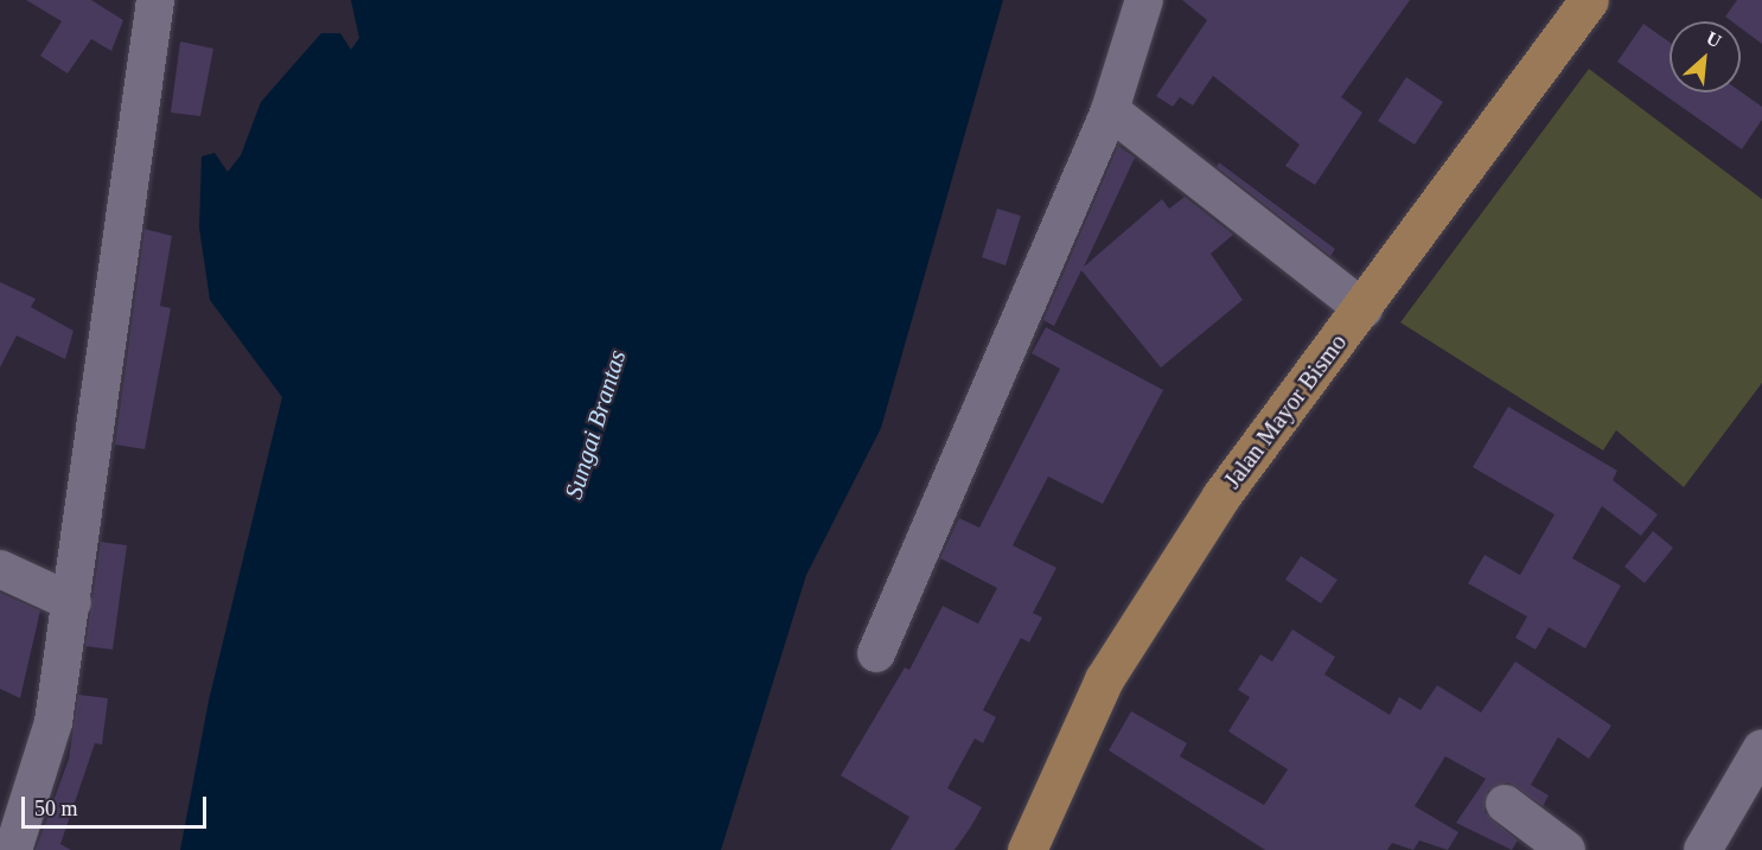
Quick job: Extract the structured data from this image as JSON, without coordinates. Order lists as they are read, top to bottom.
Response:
{
  "streets": {
    "main road": ["Jalan Mayor Bismo"]
  },
  "water": ["Sungai Brantas"],
  "scale_bar": "50 m",
  "north": "top right"
}
